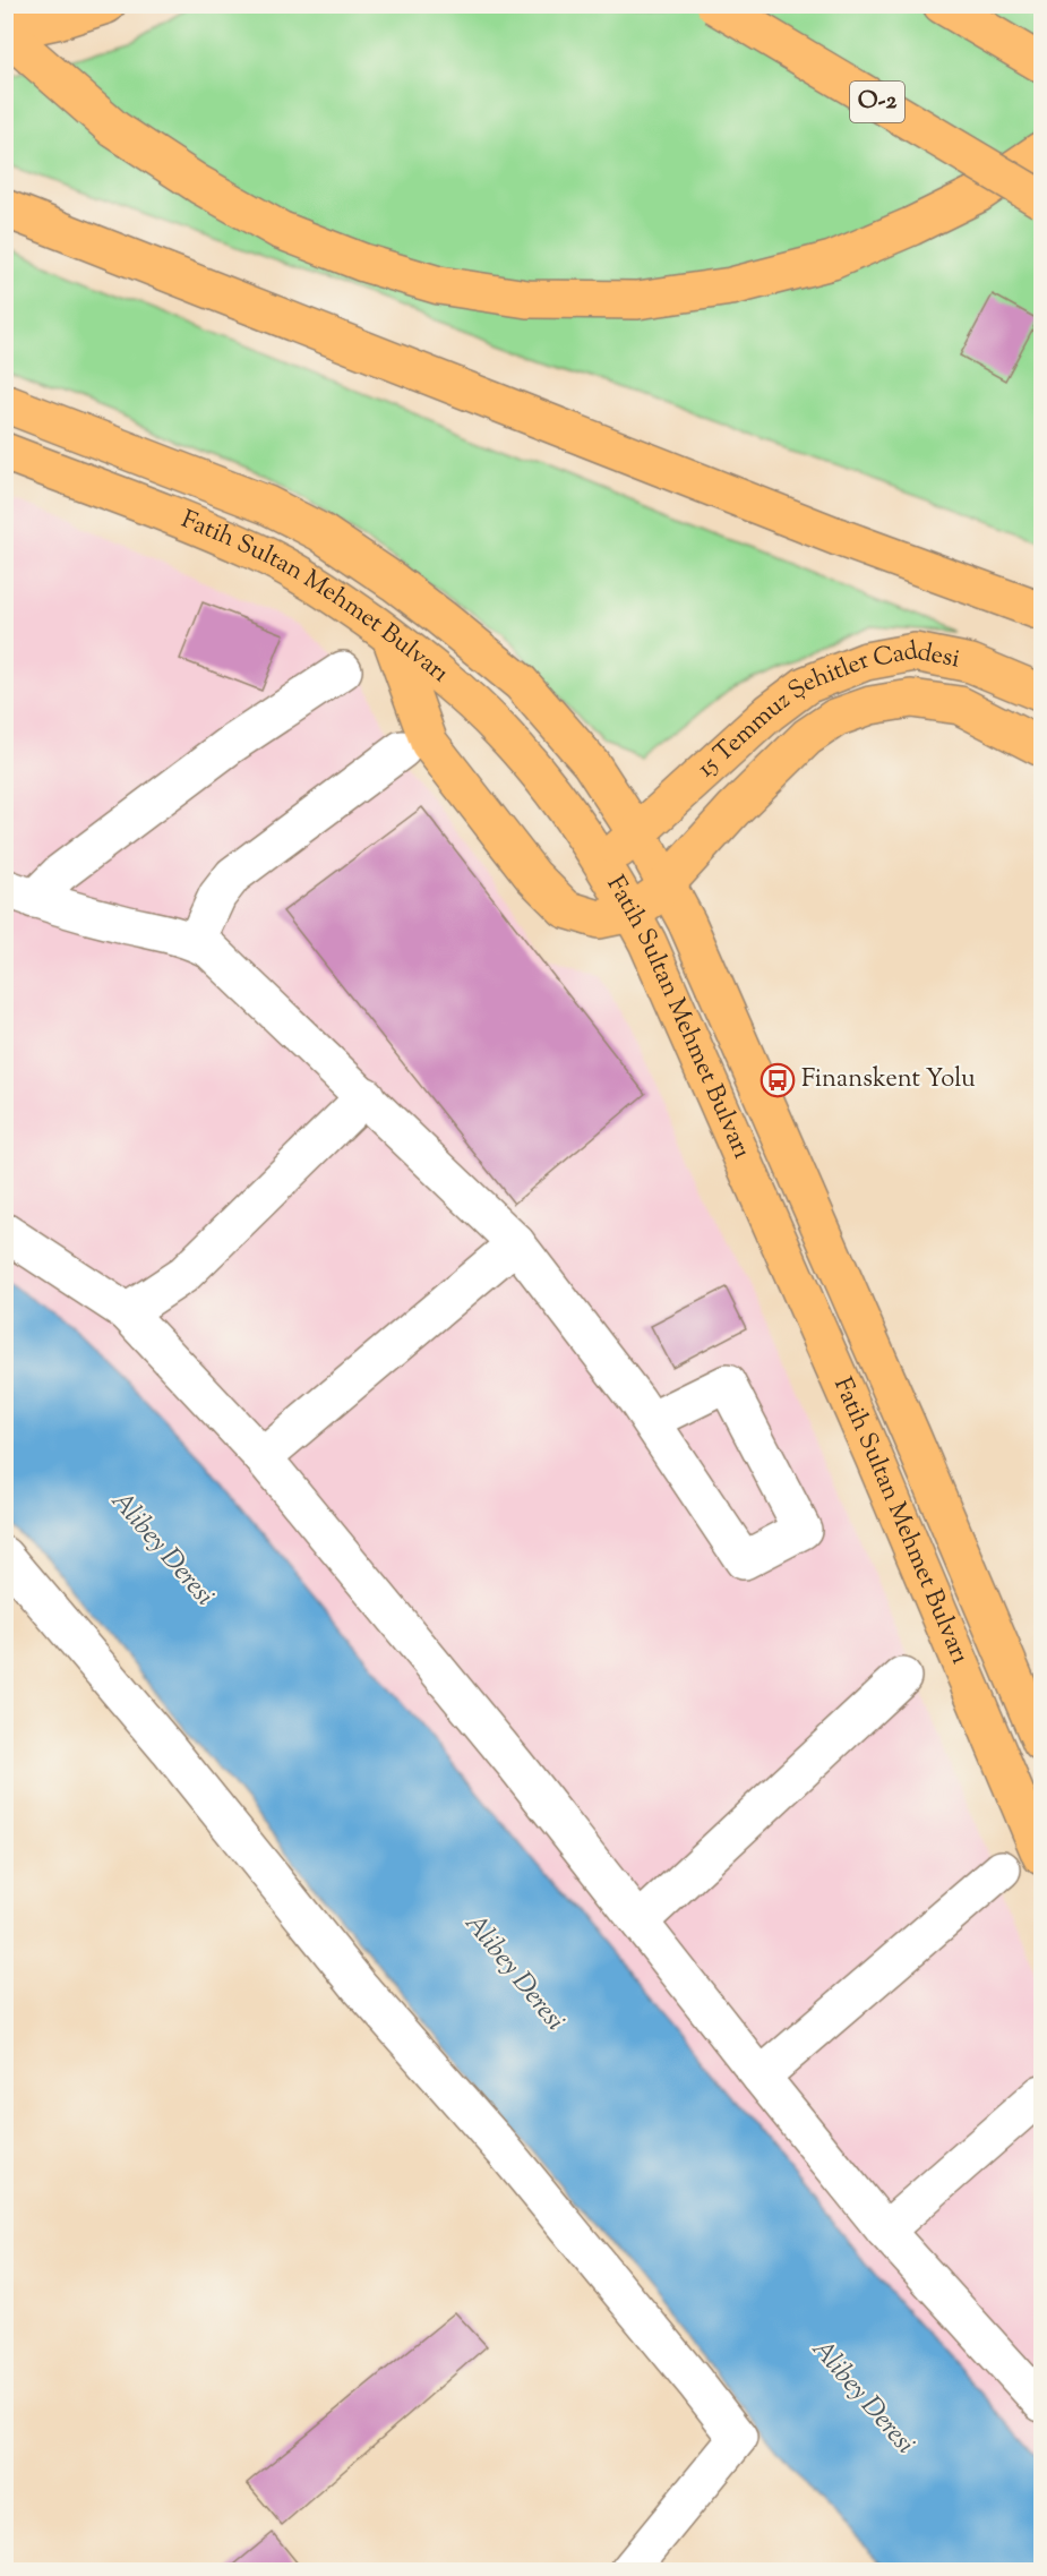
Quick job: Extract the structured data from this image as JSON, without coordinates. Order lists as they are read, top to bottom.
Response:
{
  "streets": {
    "main road": ["O-2", "Fatih Sultan Mehmet Bulvarı", "15 Temmuz Şehitler Caddesi"]
  },
  "crossings": [
    ["Fatih Sultan Mehmet Bulvarı", "15 Temmuz Şehitler Caddesi"]
  ],
  "water": ["Alibey Deresi"],
  "places": {
    "bus stop": ["Finanskent Yolu"]
  }
}
